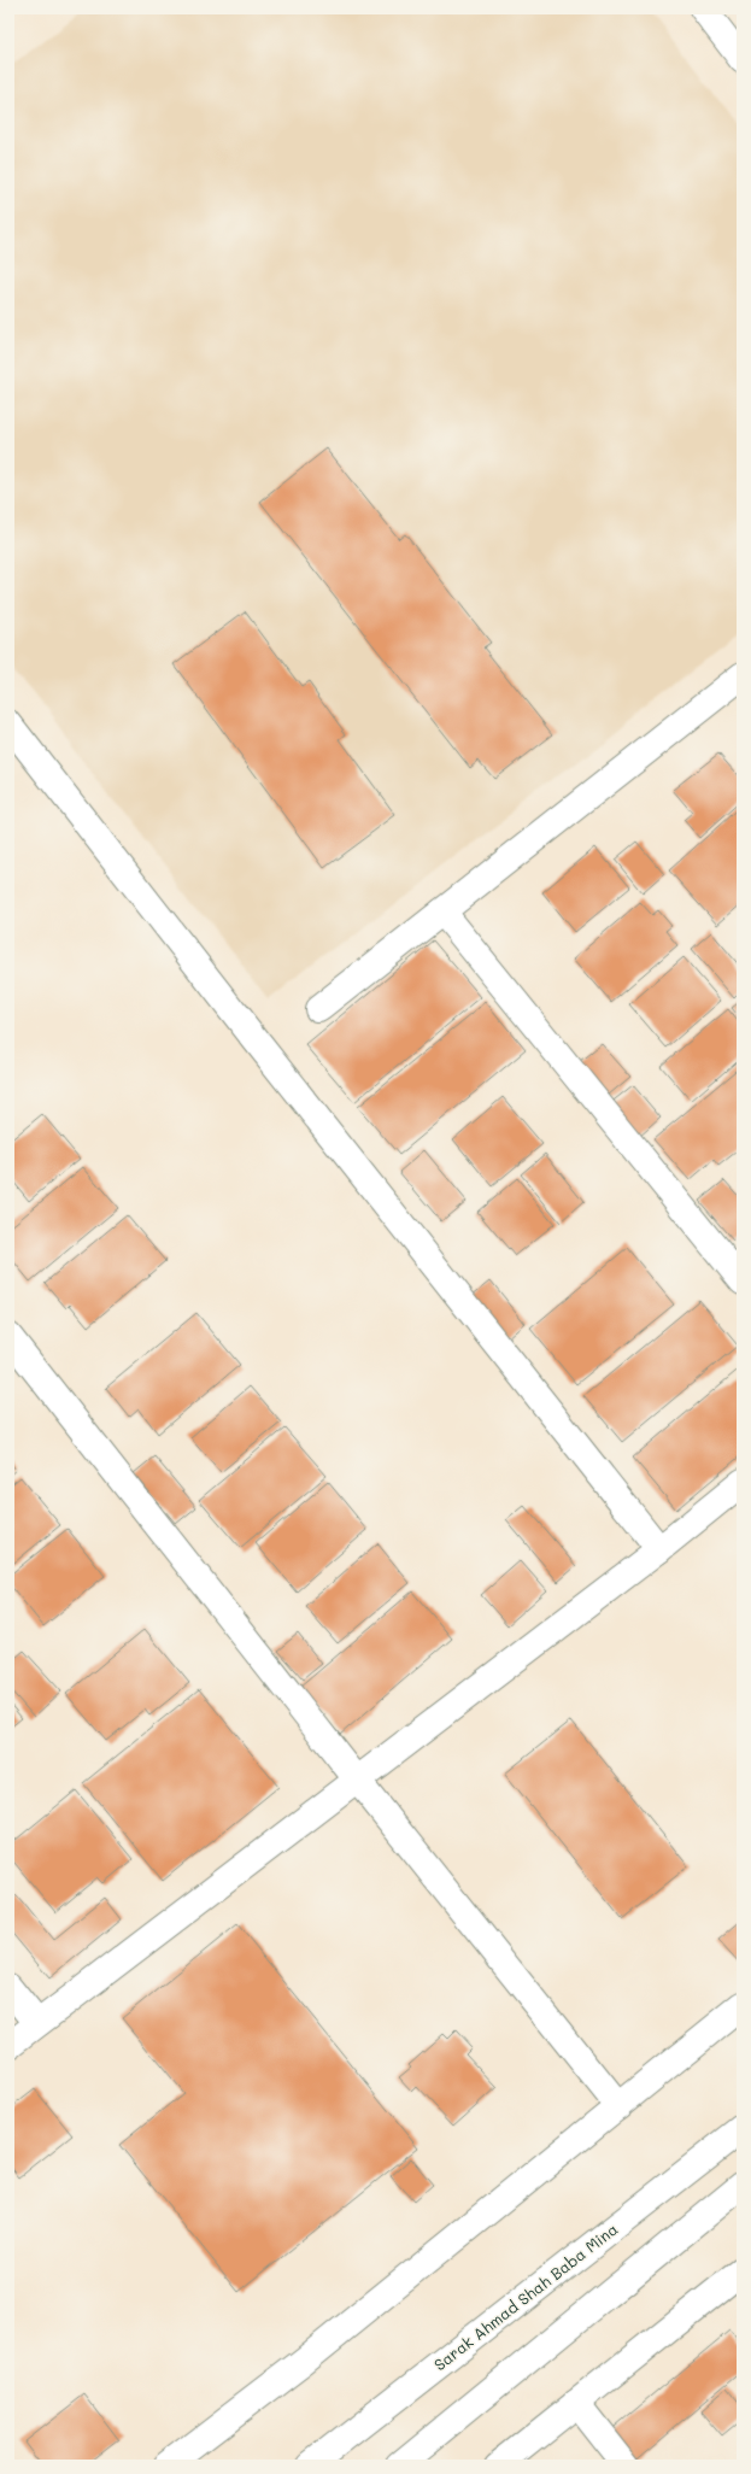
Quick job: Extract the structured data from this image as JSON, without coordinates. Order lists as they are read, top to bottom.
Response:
{
  "streets": {
    "main road": ["Sarak Ahmad Shah Baba Mina"]
  }
}
